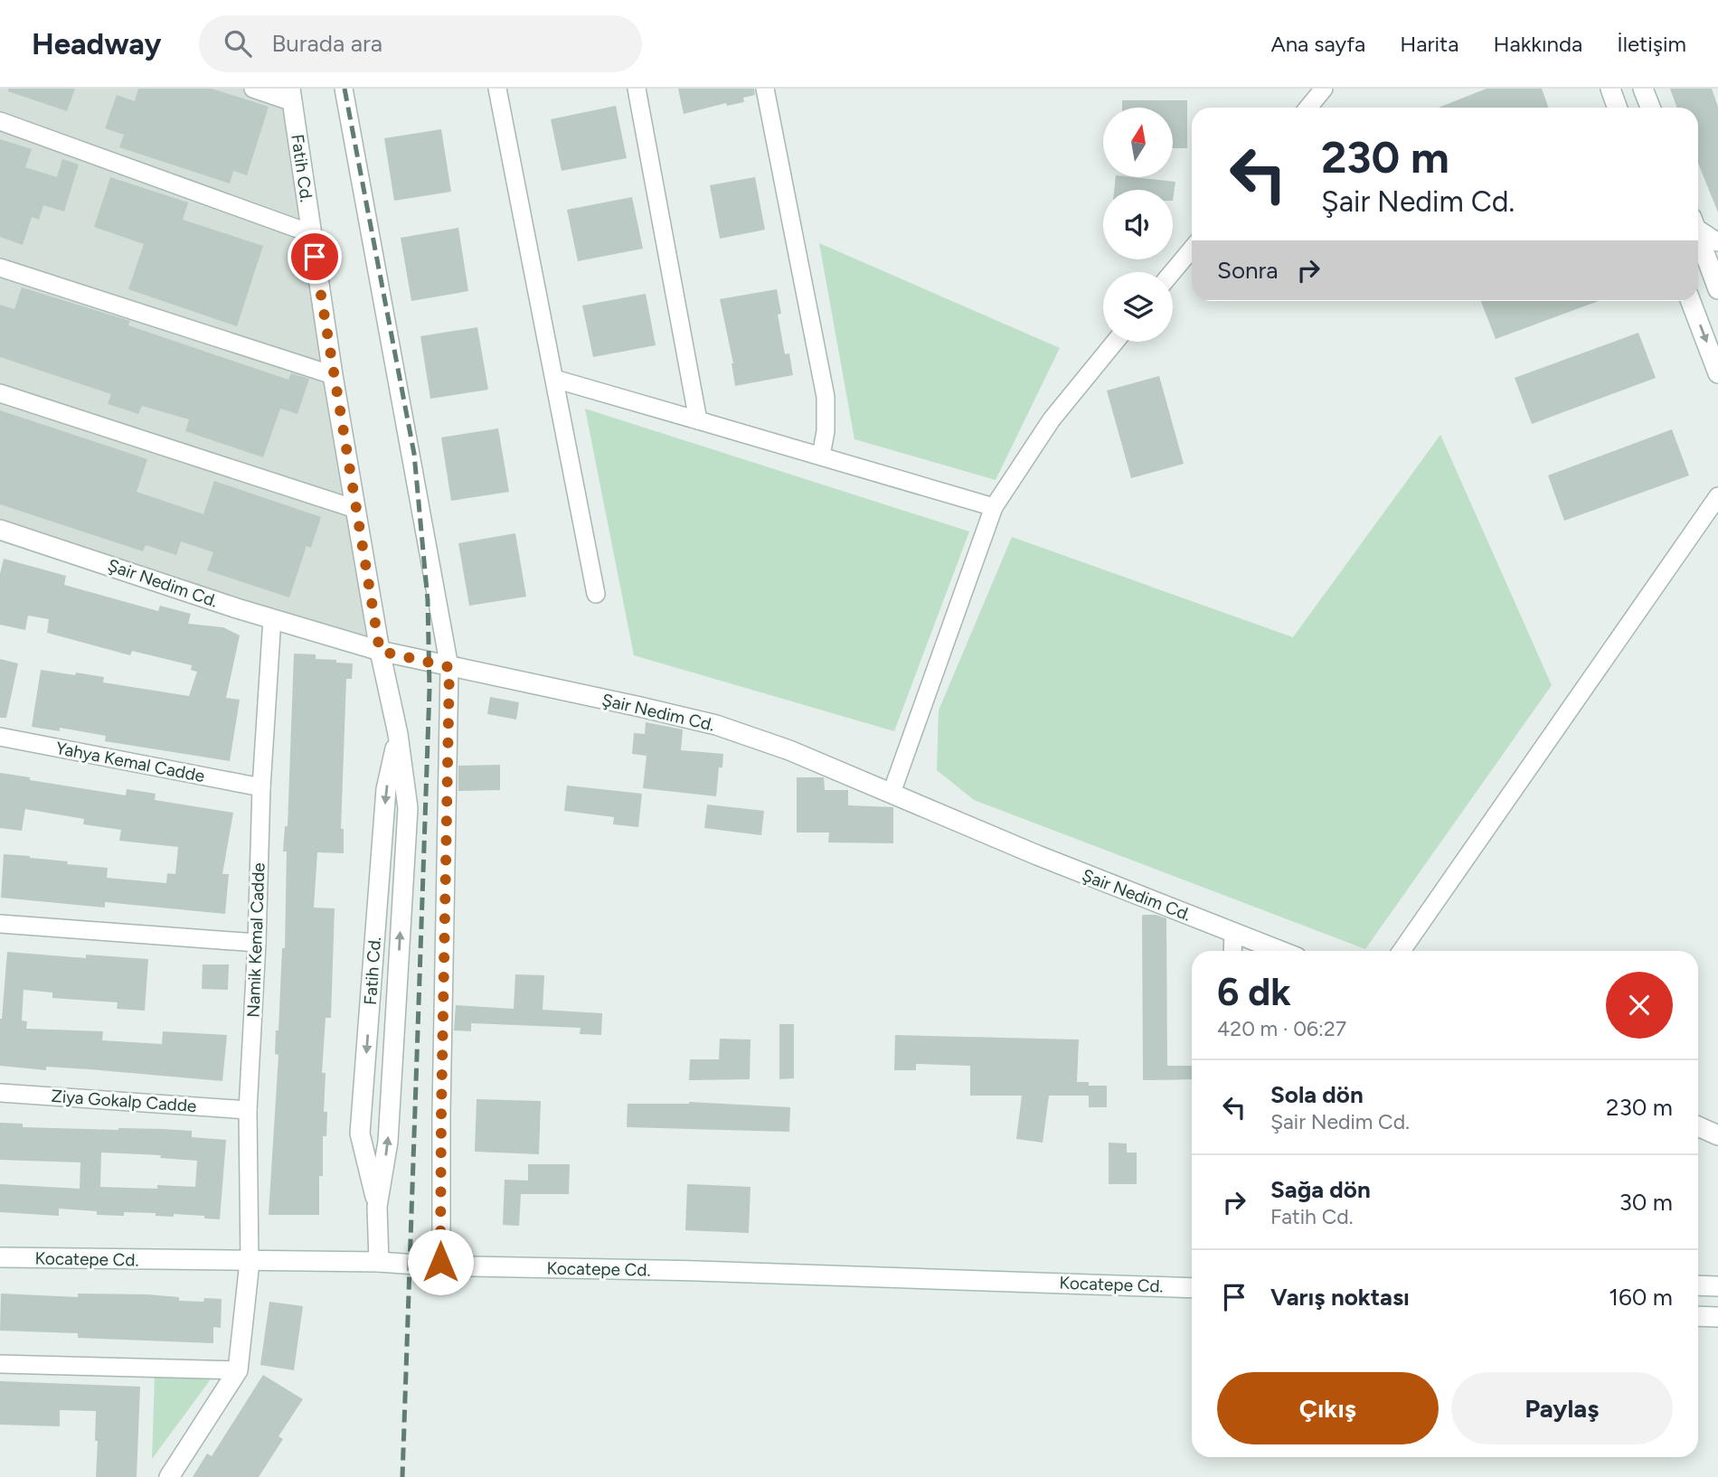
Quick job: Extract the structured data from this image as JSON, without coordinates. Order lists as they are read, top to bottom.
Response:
{
  "streets": {
    "street": [
      "Fatih Cd.",
      "Şair Nedim Cd.",
      "Yahya Kemal Cadde",
      "Namik Kemal Cadde",
      "Ziya Gokalp Cadde",
      "Kocatepe Cd."
    ]
  },
  "crossings": [
    ["Fatih Cd.", "Şair Nedim Cd."],
    ["Fatih Cd.", "Kocatepe Cd."],
    ["Şair Nedim Cd.", "Namik Kemal Cadde"],
    ["Yahya Kemal Cadde", "Namik Kemal Cadde"],
    ["Namik Kemal Cadde", "Ziya Gokalp Cadde"],
    ["Namik Kemal Cadde", "Kocatepe Cd."]
  ],
  "north": "top",
  "page": {
    "header": "Headway",
    "search": "Burada ara",
    "nav": [
      "Ana sayfa",
      "Harita",
      "Hakkında",
      "İletişim"
    ],
    "turn": ["230 m", "Şair Nedim Cd."],
    "then": "Sonra",
    "heading": ["6 dk", "420 m · 06:27"],
    "list": [
      {
        "name": "Sola dön",
        "note": "Şair Nedim Cd.",
        "value": "230 m"
      },
      {
        "name": "Sağa dön",
        "note": "Fatih Cd.",
        "value": "30 m"
      },
      {
        "name": "Varış noktası",
        "value": "160 m"
      }
    ],
    "buttons": ["Çıkış", "Paylaş"]
  }
}
